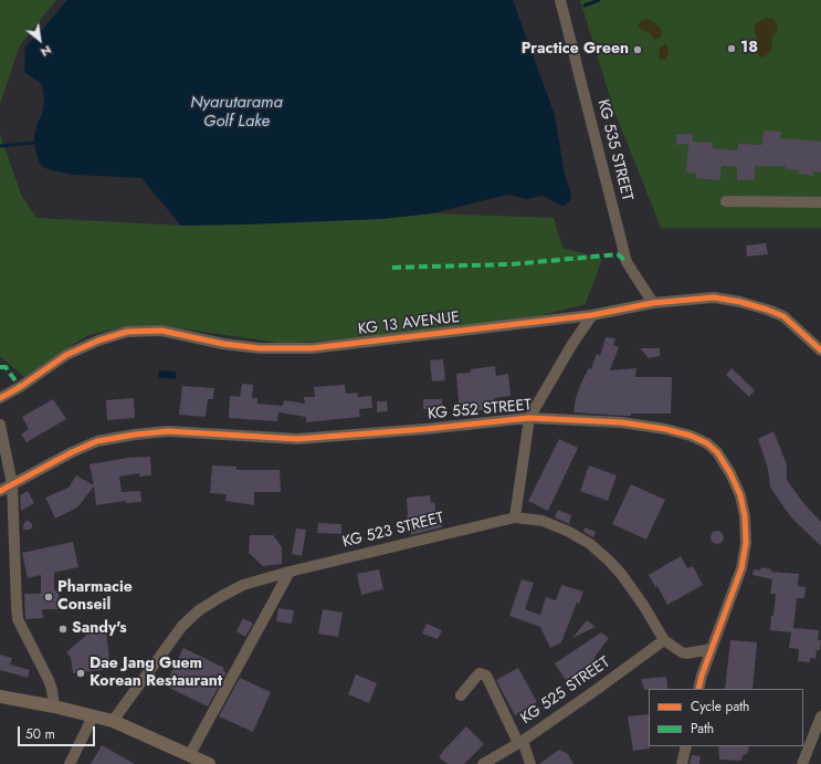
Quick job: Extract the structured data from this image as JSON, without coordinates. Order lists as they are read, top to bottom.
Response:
{
  "streets": {
    "street": [
      "KG 535 STREET",
      "KG 13 AVENUE",
      "KG 552 STREET",
      "KG 523 STREET",
      "KG 525 STREET"
    ]
  },
  "crossings": [
    ["KG 535 STREET", "KG 13 AVENUE"],
    ["KG 552 STREET", "KG 523 STREET"],
    ["KG 523 STREET", "KG 525 STREET"]
  ],
  "water": ["Nyarutarama Golf Lake"],
  "places": [
    "18",
    "Practice Green",
    "Pharmacie Conseil",
    "Sandy's",
    "Dae Jang Guem Korean Restaurant"
  ],
  "legend": ["Cycle path", "Path"],
  "scale_bar": "50 m",
  "north": "bottom right"
}
